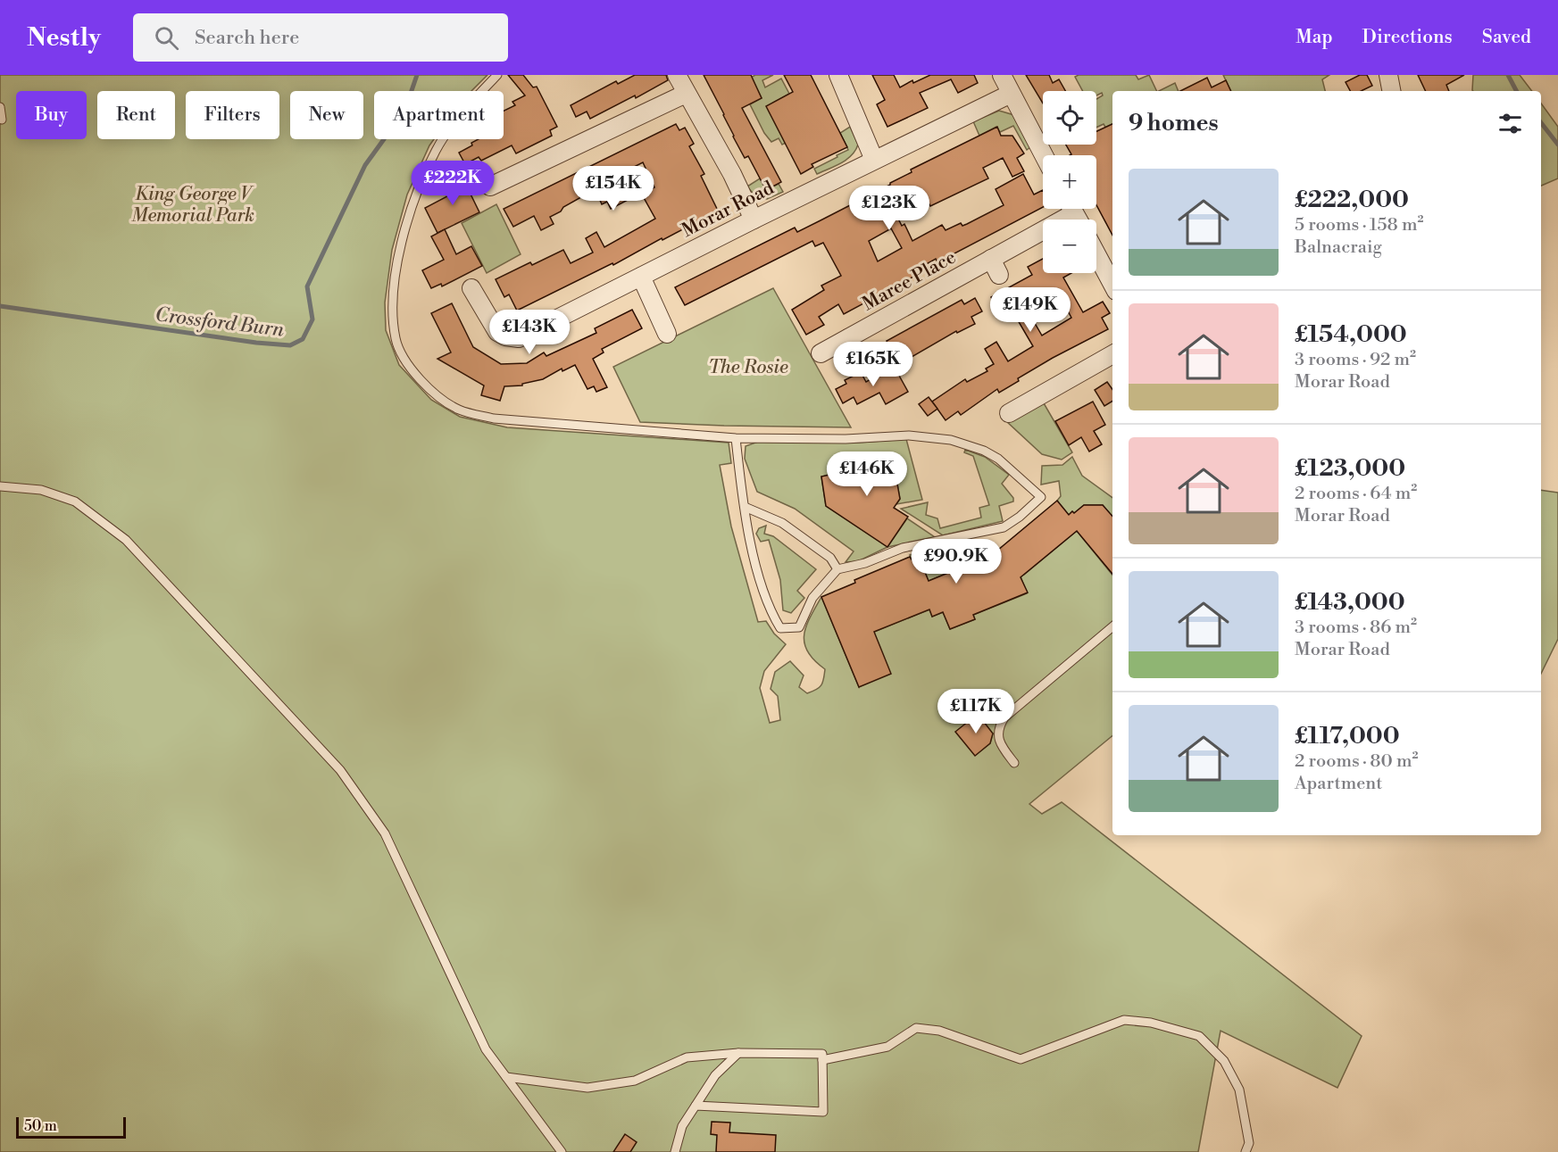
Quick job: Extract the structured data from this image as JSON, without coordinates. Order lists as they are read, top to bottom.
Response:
{
  "streets": {
    "street": ["Morar Road", "Maree Place"]
  },
  "water": ["Crossford Burn"],
  "parks": ["King George V Memorial Park", "The Rosie"],
  "scale_bar": "50 m",
  "page": {
    "header": "Nestly",
    "search": "Search here",
    "nav": ["Map", "Directions", "Saved"],
    "map_buttons": ["+", "−"],
    "chip": [
      "Buy",
      "Rent",
      "Filters",
      "New",
      "Apartment"
    ],
    "heading": "9 homes",
    "list": [
      {
        "name": "£222,000",
        "note": "5 rooms · 158 m² · Balnacraig"
      },
      {
        "name": "£154,000",
        "note": "3 rooms · 92 m² · Morar Road"
      },
      {
        "name": "£123,000",
        "note": "2 rooms · 64 m² · Morar Road"
      },
      {
        "name": "£143,000",
        "note": "3 rooms · 86 m² · Morar Road"
      },
      {
        "name": "£117,000",
        "note": "2 rooms · 80 m² · Apartment"
      }
    ],
    "price": [
      "£222K",
      "£154K",
      "£123K",
      "£149K",
      "£143K",
      "£165K",
      "£146K",
      "£90.9K",
      "£117K"
    ],
    "scale": "50 m"
  }
}
